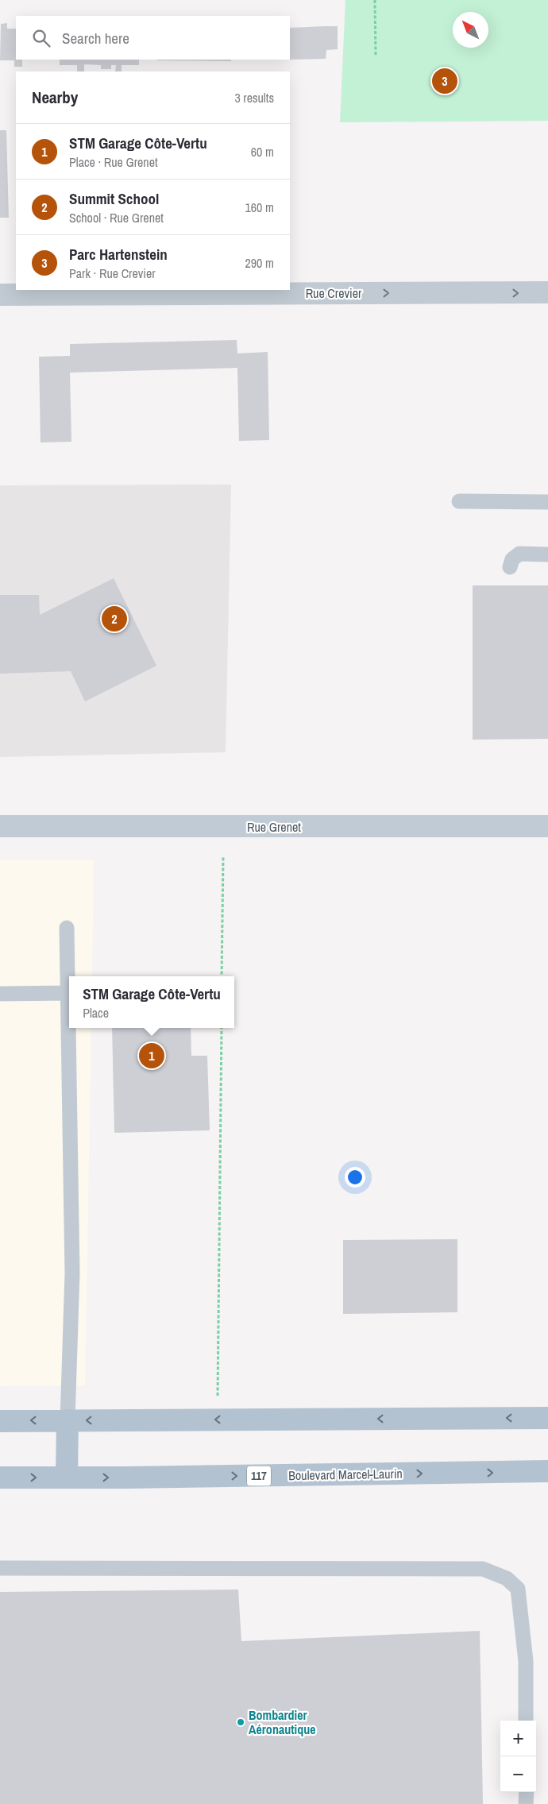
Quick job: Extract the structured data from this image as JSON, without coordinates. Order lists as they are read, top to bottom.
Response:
{
  "streets": {
    "main road": ["Boulevard Marcel-Laurin", "117"],
    "street": ["Rue Crevier", "Rue Grenet"]
  },
  "one_way": ["Rue Crevier"],
  "places": ["Bombardier Aéronautique"],
  "north": "top left",
  "page": {
    "search": "Search here",
    "pins": ["3", "2", "1"],
    "heading": ["Nearby", "3 results"],
    "list": [
      {
        "mark": "1",
        "name": "STM Garage Côte-Vertu",
        "note": "Place · Rue Grenet",
        "value": "60 m"
      },
      {
        "mark": "2",
        "name": "Summit School",
        "note": "School · Rue Grenet",
        "value": "160 m"
      },
      {
        "mark": "3",
        "name": "Parc Hartenstein",
        "note": "Park · Rue Crevier",
        "value": "290 m"
      }
    ],
    "popup": ["STM Garage Côte-Vertu", "Place"],
    "map_buttons": ["+", "−"]
  }
}
